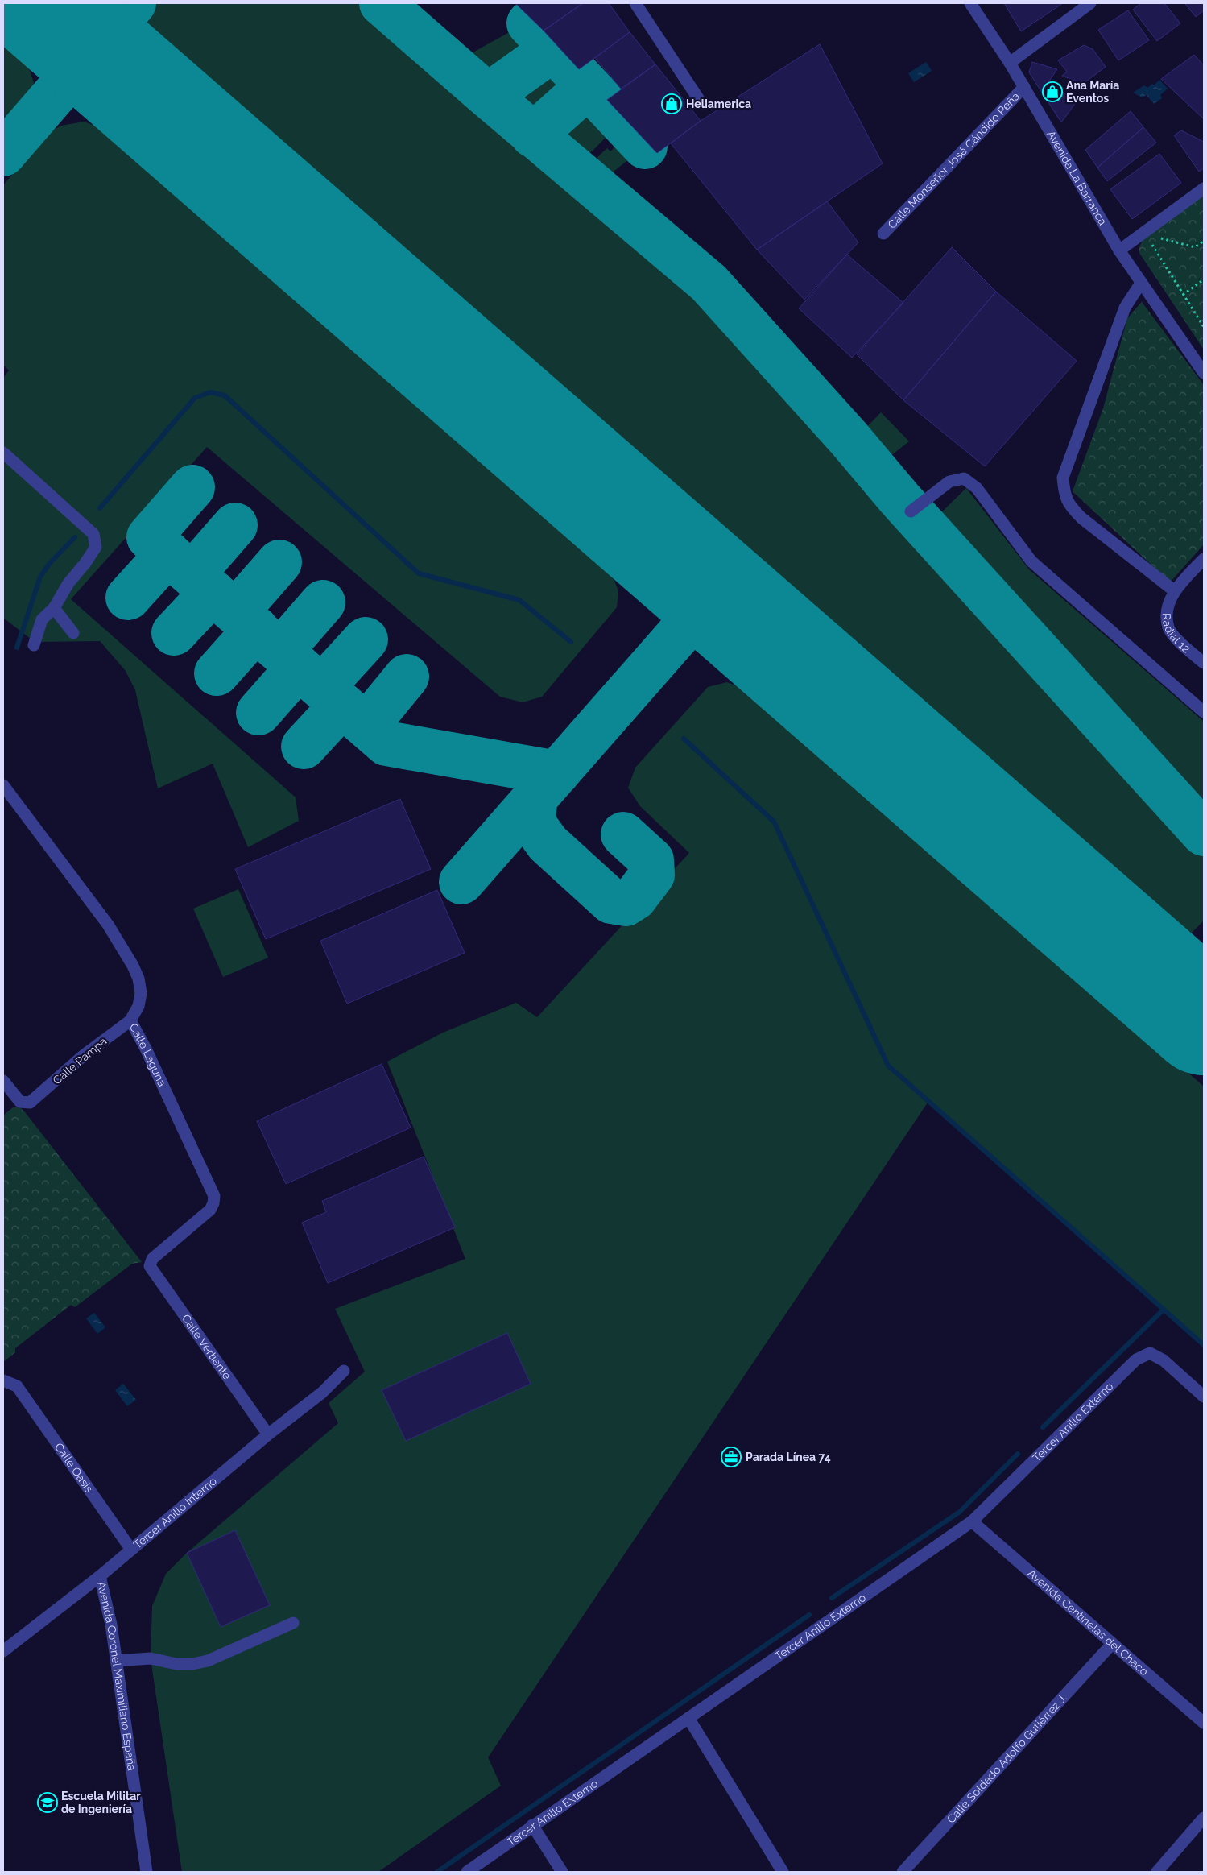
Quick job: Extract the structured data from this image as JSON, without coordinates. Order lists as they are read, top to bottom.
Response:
{
  "streets": {
    "street": [
      "Calle Monseñor José Cándido Peña",
      "Avenida La Barranca",
      "Radial 12",
      "Calle Laguna",
      "Calle Pampa",
      "Calle Vertiente",
      "Tercer Anillo Externo",
      "Calle Oasis",
      "Tercer Anillo Interno",
      "Avenida Centinelas del Chaco",
      "Avenida Coronel Maximiliano España",
      "Calle Soldado Adolfo Gutiérrez J."
    ]
  },
  "crossings": [
    ["Calle Monseñor José Cándido Peña", "Avenida La Barranca"],
    ["Calle Laguna", "Calle Pampa"],
    ["Calle Laguna", "Calle Vertiente"],
    ["Calle Vertiente", "Tercer Anillo Interno"],
    ["Tercer Anillo Externo", "Avenida Centinelas del Chaco"],
    ["Calle Oasis", "Tercer Anillo Interno"],
    ["Tercer Anillo Interno", "Avenida Coronel Maximiliano España"],
    ["Avenida Centinelas del Chaco", "Calle Soldado Adolfo Gutiérrez J."]
  ],
  "places": {
    "shop": ["Ana María Eventos", "Heliamerica"],
    "office": ["Parada Línea 74"],
    "school or university": ["Escuela Militar de Ingeniería"]
  }
}
